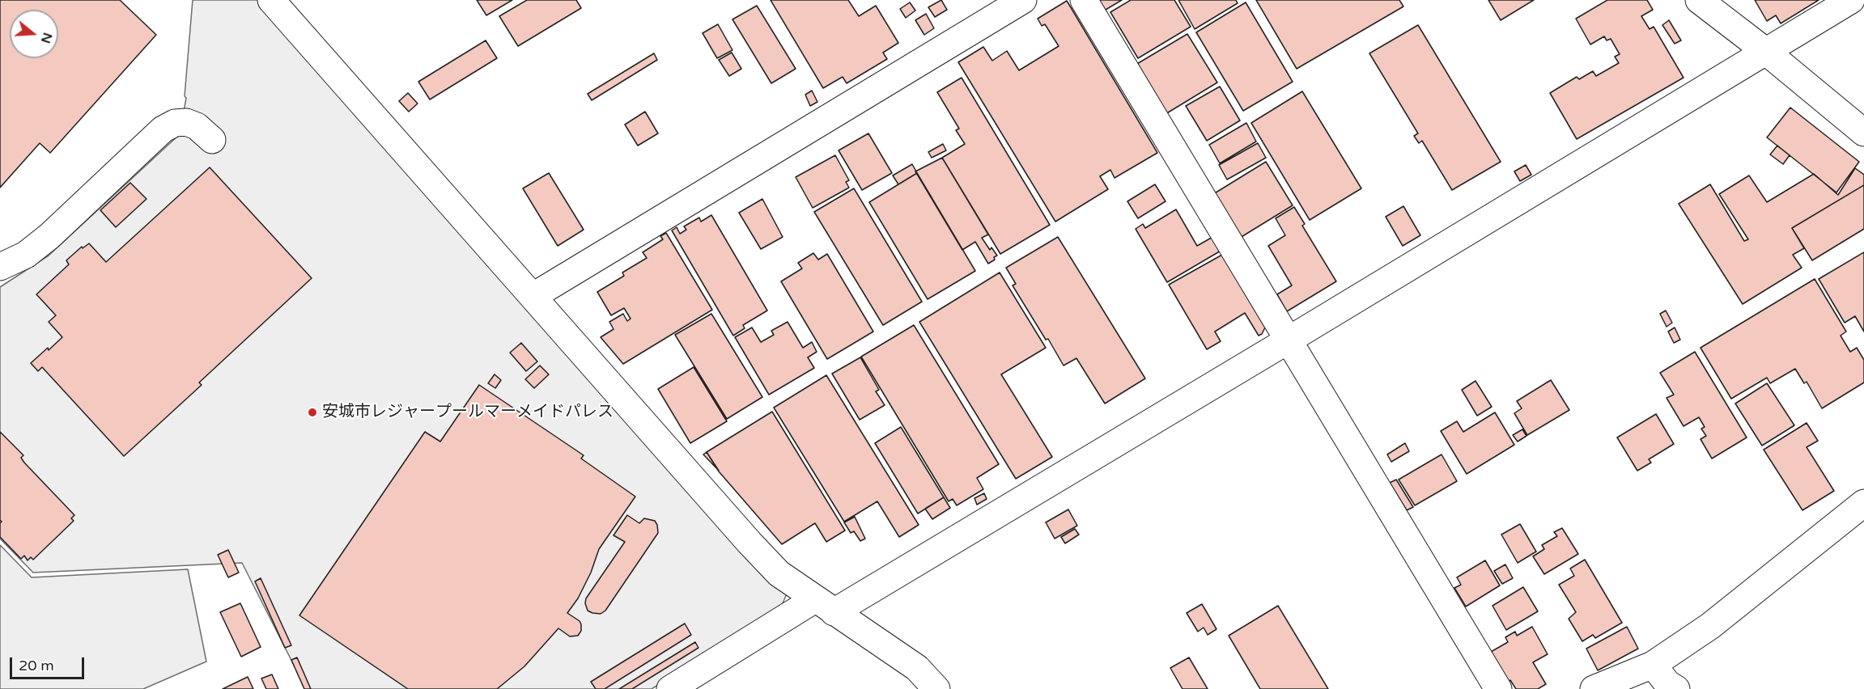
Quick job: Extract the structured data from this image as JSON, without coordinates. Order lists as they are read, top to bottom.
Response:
{
  "places": ["安城市レジャープールマーメイドパレス"],
  "scale_bar": "20 m",
  "north": "right"
}
